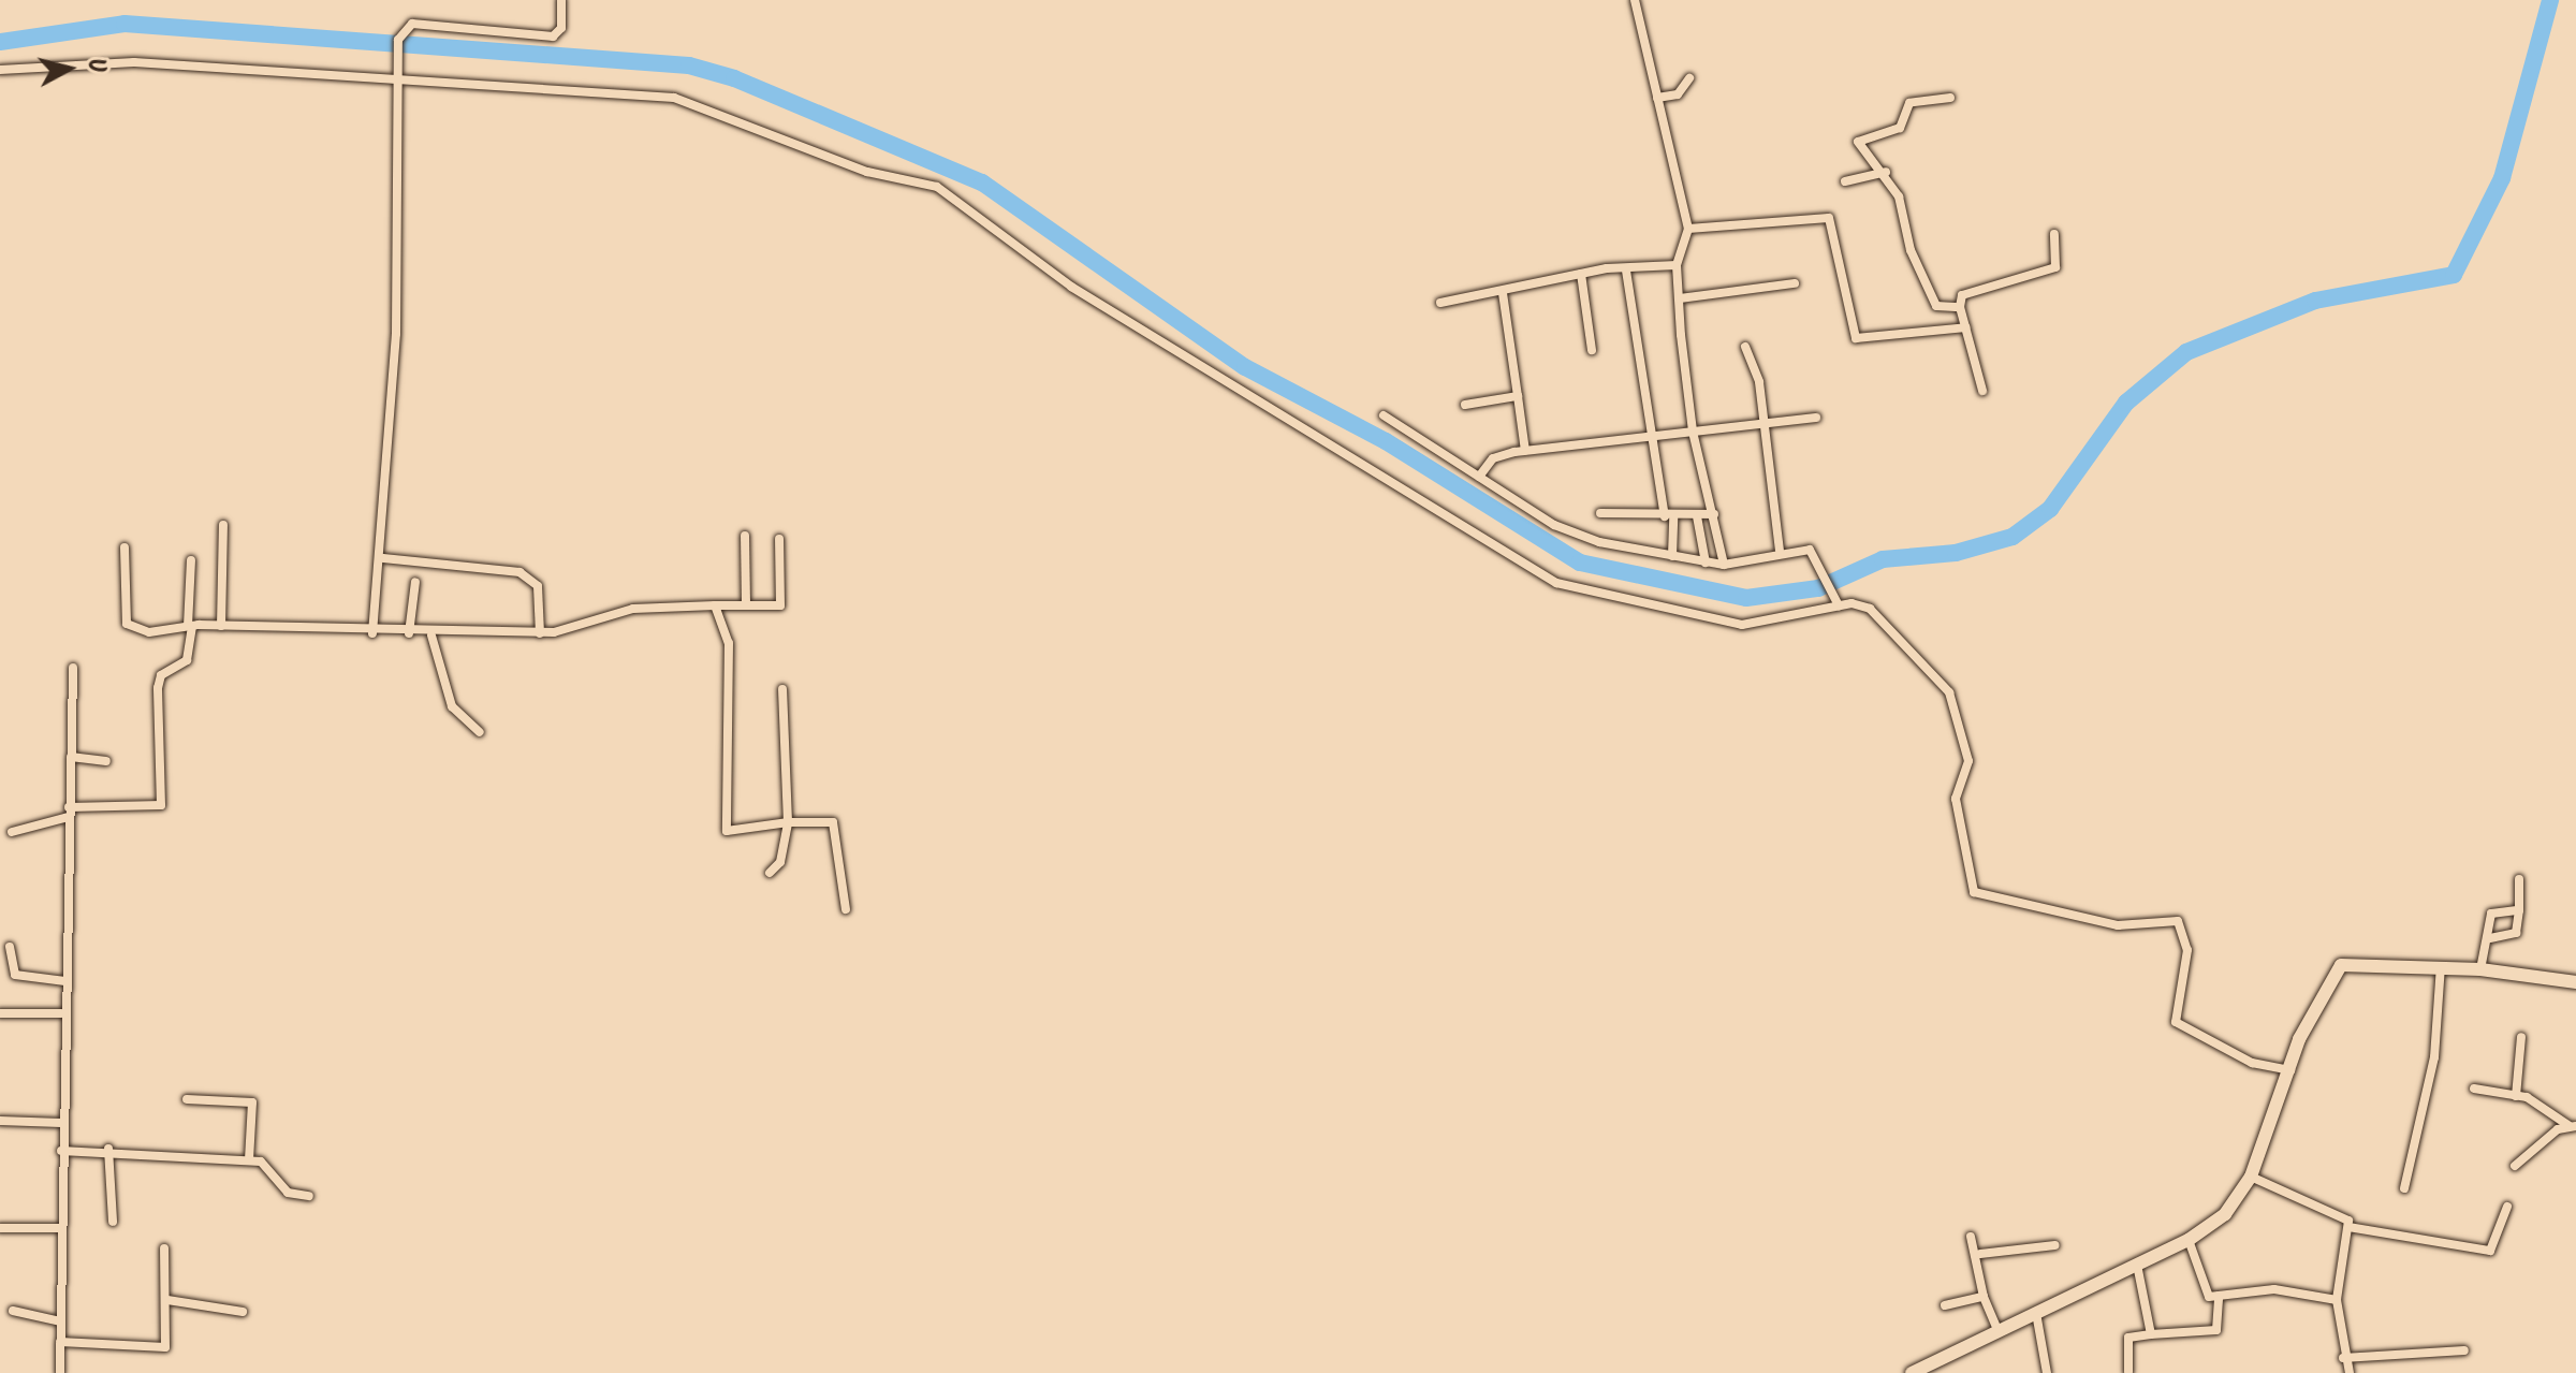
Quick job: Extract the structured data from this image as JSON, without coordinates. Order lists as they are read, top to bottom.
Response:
{
  "north": "right"
}
